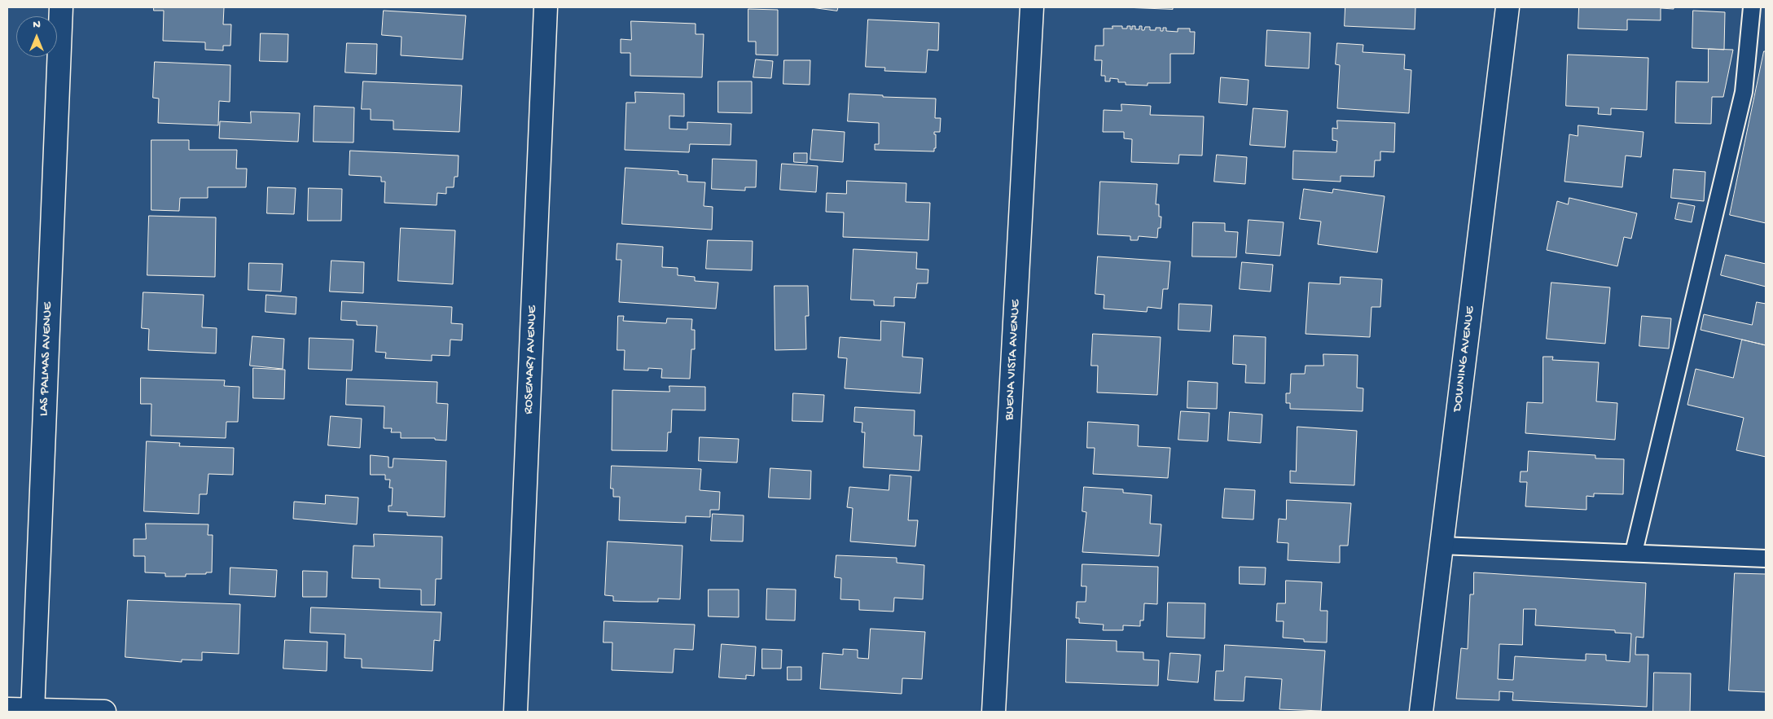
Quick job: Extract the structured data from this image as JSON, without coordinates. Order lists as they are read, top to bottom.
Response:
{
  "streets": {
    "street": [
      "LAS PALMAS AVENUE",
      "DOWNING AVENUE",
      "ROSEMARY AVENUE",
      "BUENA VISTA AVENUE"
    ]
  },
  "north": "top"
}
